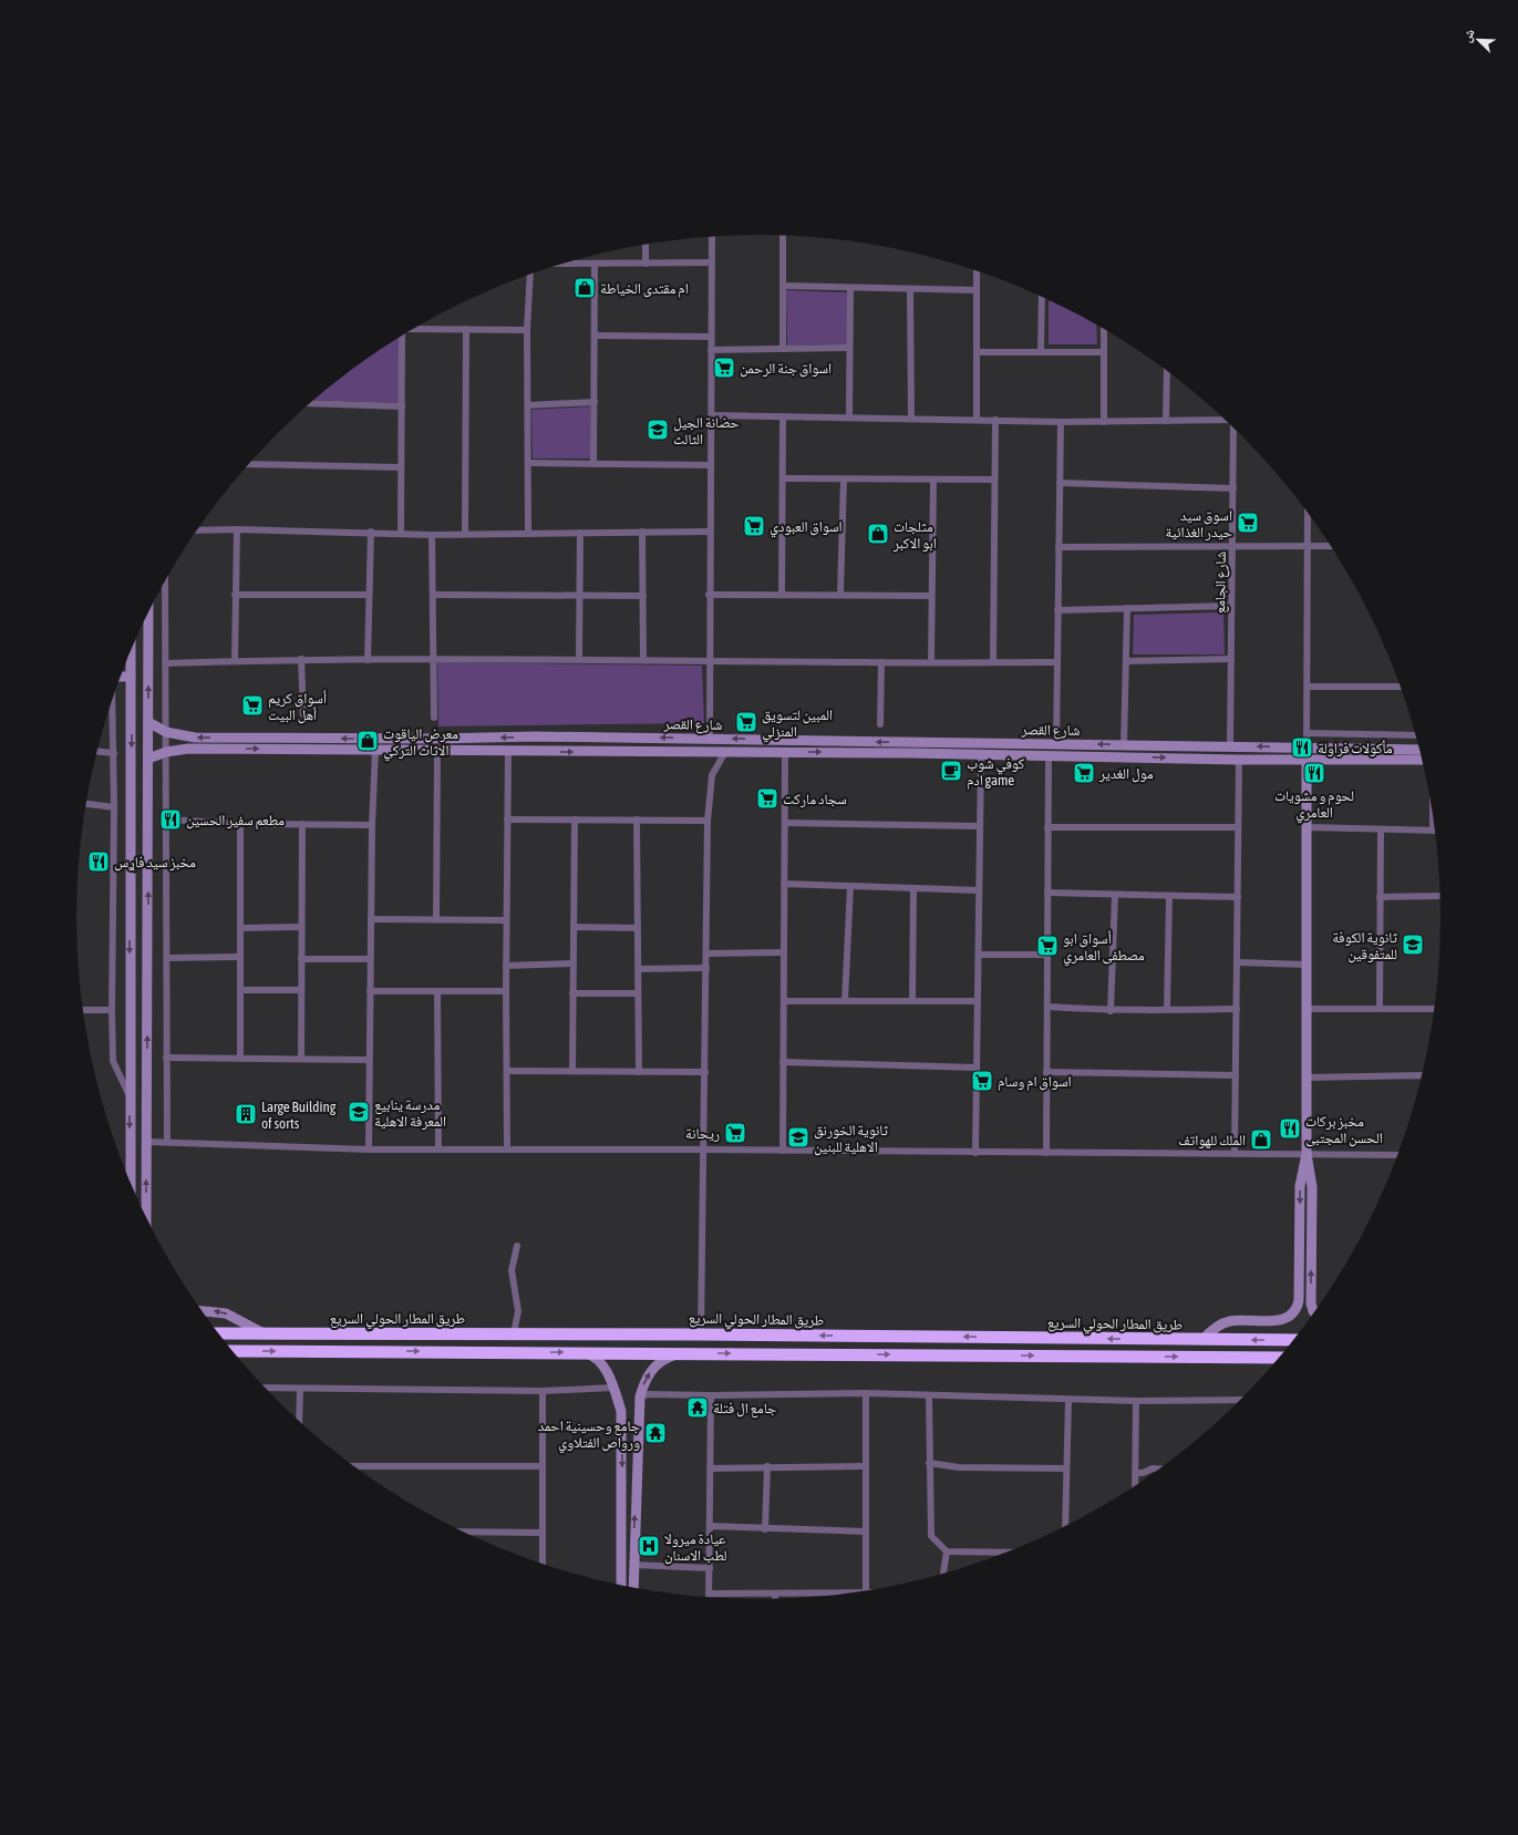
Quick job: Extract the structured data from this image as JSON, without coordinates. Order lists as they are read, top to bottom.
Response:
{
  "streets": {
    "highway": ["طريق المطار الحولي السريع"],
    "street": ["شارع الجامع", "شارع القصر"]
  },
  "crossings": [
    ["شارع الجامع", "شارع القصر"]
  ],
  "places": {
    "shop": [
      "ام مقتدى الخياطة",
      "مثلجات ابو الاكبر",
      "معرض الياقوت الاثاث التركي",
      "الملك للهواتف"
    ],
    "supermarket": [
      "اسواق جنة الرحمن",
      "اسوق سيد حيدر الغذائية",
      "اسواق العبودي",
      "أسواق كريم أهل البيت",
      "المبين لتسويق المنزلي",
      "مول الغدير",
      "سجاد ماركت",
      "أسواق ابو مصطفى العامري",
      "اسواق ام وسام",
      "ريحانة"
    ],
    "school or university": [
      "حضانة الجيل الثالث",
      "ثانوية الكوفة للمتفوقين",
      "مدرسة ينابيع المعرفة الاهلية",
      "ثانوية الخورنق الاهلية للبنين"
    ],
    "restaurant": [
      "مأكولات فراولة",
      "لحوم و مشويات العامري",
      "مطعم سفير الحسين",
      "مخبز سيد فاࢪس",
      "مخبز بركات الحسن المجتبى"
    ],
    "cafe": ["كوفي شوب ادم game"],
    "building": ["Large Building of sorts"],
    "temple": ["جامع ال فتلة", "جامع وحسينية احمد ورواص الفتلاوي"],
    "hospital": ["عيادة ميرولا لطب الاسنان"]
  },
  "north": "top left"
}
